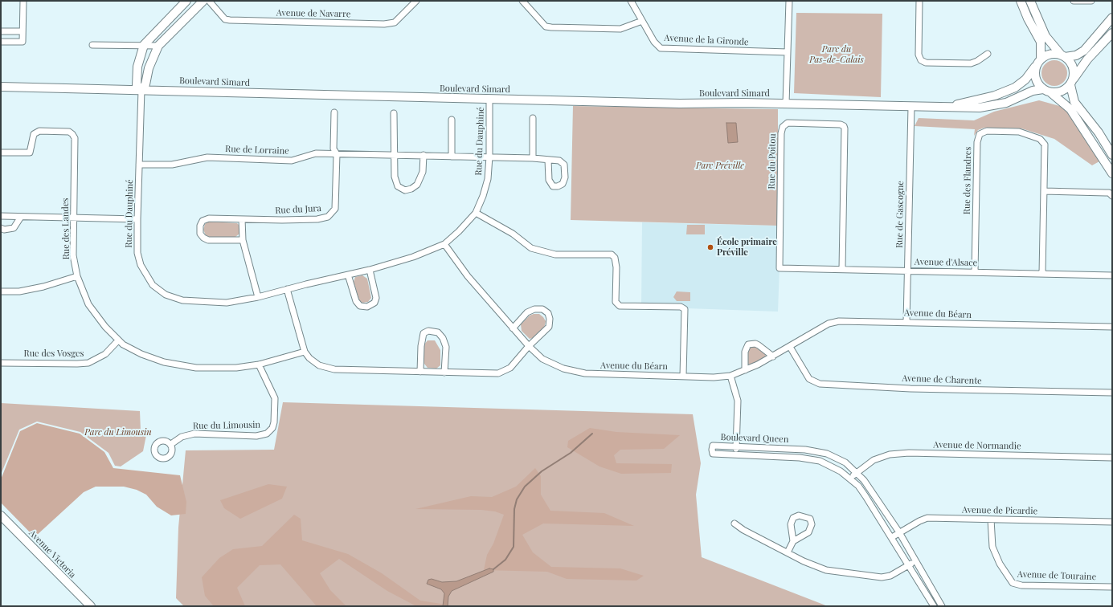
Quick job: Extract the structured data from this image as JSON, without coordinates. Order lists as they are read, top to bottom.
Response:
{
  "streets": {
    "main road": ["Boulevard Simard", "Avenue Victoria"],
    "street": [
      "Avenue de Navarre",
      "Avenue de la Gironde",
      "Rue du Dauphiné",
      "Rue de Lorraine",
      "Rue du Poitou",
      "Rue des Flandres",
      "Rue du Jura",
      "Rue de Gascogne",
      "Rue des Landes",
      "Avenue d'Alsace",
      "Avenue du Béarn",
      "Rue des Vosges",
      "Avenue de Charente",
      "Rue du Limousin",
      "Boulevard Queen",
      "Avenue de Normandie",
      "Avenue de Picardie",
      "Avenue de Touraine"
    ]
  },
  "crossings": [
    ["Boulevard Simard", "Rue du Dauphiné"],
    ["Boulevard Simard", "Rue de Gascogne"],
    ["Rue du Dauphiné", "Rue de Lorraine"],
    ["Rue du Dauphiné", "Avenue du Béarn"],
    ["Rue de Lorraine", "Rue du Jura"],
    ["Rue du Poitou", "Avenue d'Alsace"],
    ["Rue des Flandres", "Avenue d'Alsace"],
    ["Rue de Gascogne", "Avenue d'Alsace"],
    ["Rue de Gascogne", "Avenue du Béarn"],
    ["Rue des Landes", "Rue des Vosges"],
    ["Rue des Landes", "Rue du Limousin"],
    ["Avenue du Béarn", "Avenue de Charente"],
    ["Boulevard Queen", "Avenue de Normandie"],
    ["Boulevard Queen", "Avenue de Picardie"],
    ["Avenue de Picardie", "Avenue de Touraine"]
  ],
  "parks": ["Parc du Pas-de-Calais", "Parc Préville", "Parc du Limousin"],
  "places": ["École primaire Préville"]
}
